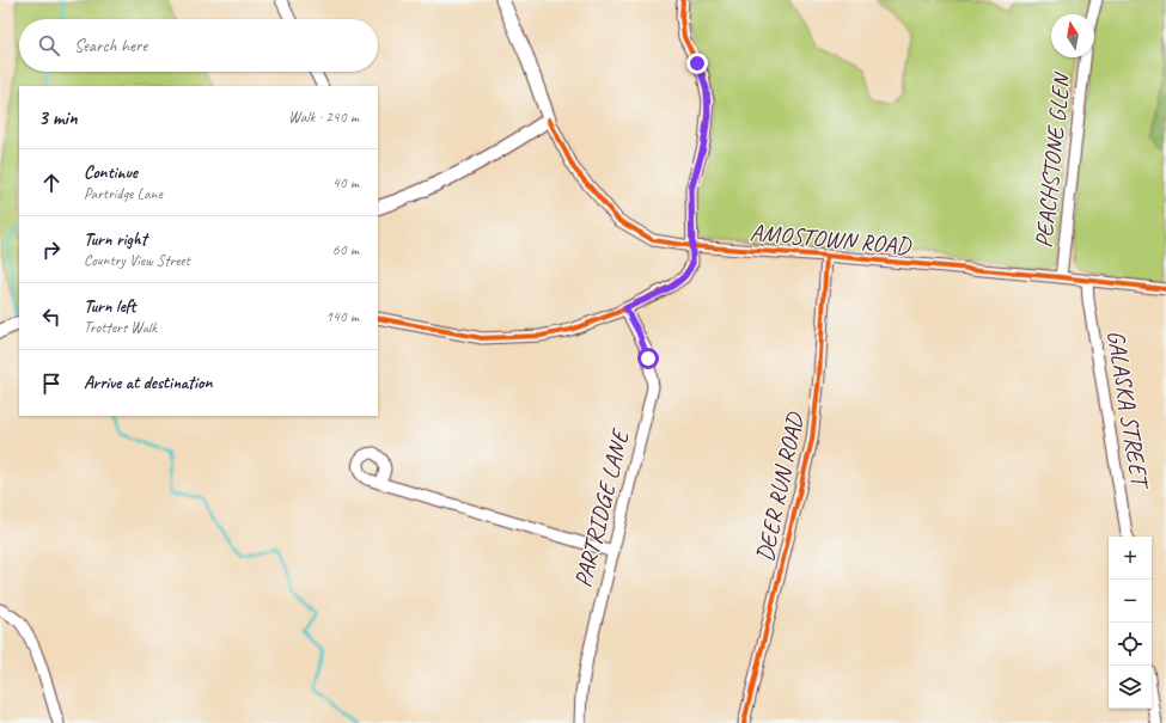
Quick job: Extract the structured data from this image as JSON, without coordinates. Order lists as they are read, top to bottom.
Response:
{
  "streets": {
    "main road": ["AMOSTOWN ROAD"],
    "street": [
      "PEACHSTONE GLEN",
      "GALASKA STREET",
      "DEER RUN ROAD",
      "PARTRIDGE LANE"
    ]
  },
  "crossings": [
    ["PEACHSTONE GLEN", "AMOSTOWN ROAD"],
    ["AMOSTOWN ROAD", "GALASKA STREET"],
    ["AMOSTOWN ROAD", "DEER RUN ROAD"]
  ],
  "north": "top",
  "page": {
    "search": "Search here",
    "heading": ["3 min", "Walk · 240 m"],
    "list": [
      ["Continue", "Partridge Lane", "40 m"],
      ["Turn right", "Country View Street", "60 m"],
      ["Turn left", "Trotters Walk", "140 m"],
      "Arrive at destination"
    ],
    "map_buttons": ["+", "−"]
  }
}
